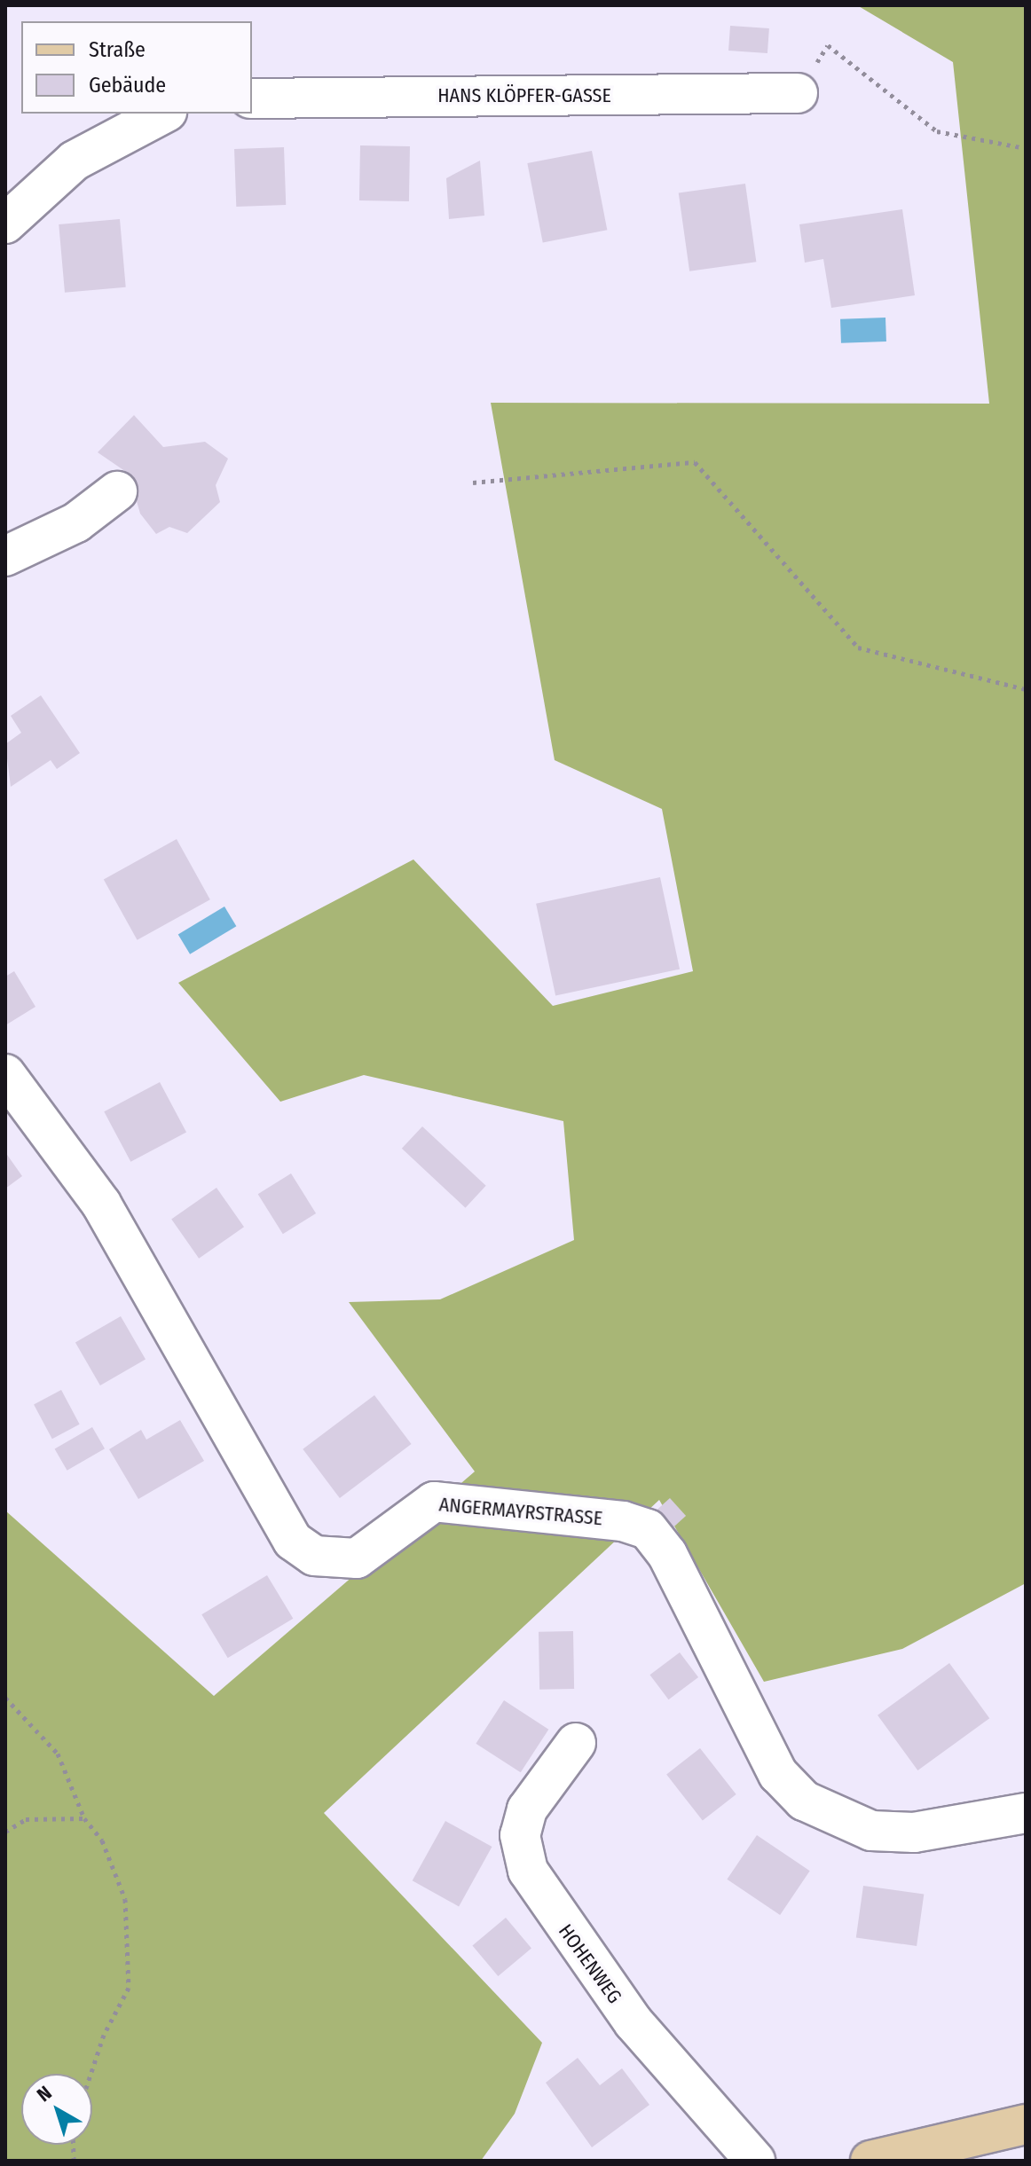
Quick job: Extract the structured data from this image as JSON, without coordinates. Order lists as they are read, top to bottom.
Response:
{
  "streets": {
    "street": ["HANS KLÖPFER-GASSE", "ANGERMAYRSTRASSE", "HOHENWEG"]
  },
  "legend": ["Straße", "Gebäude"],
  "north": "top left"
}
